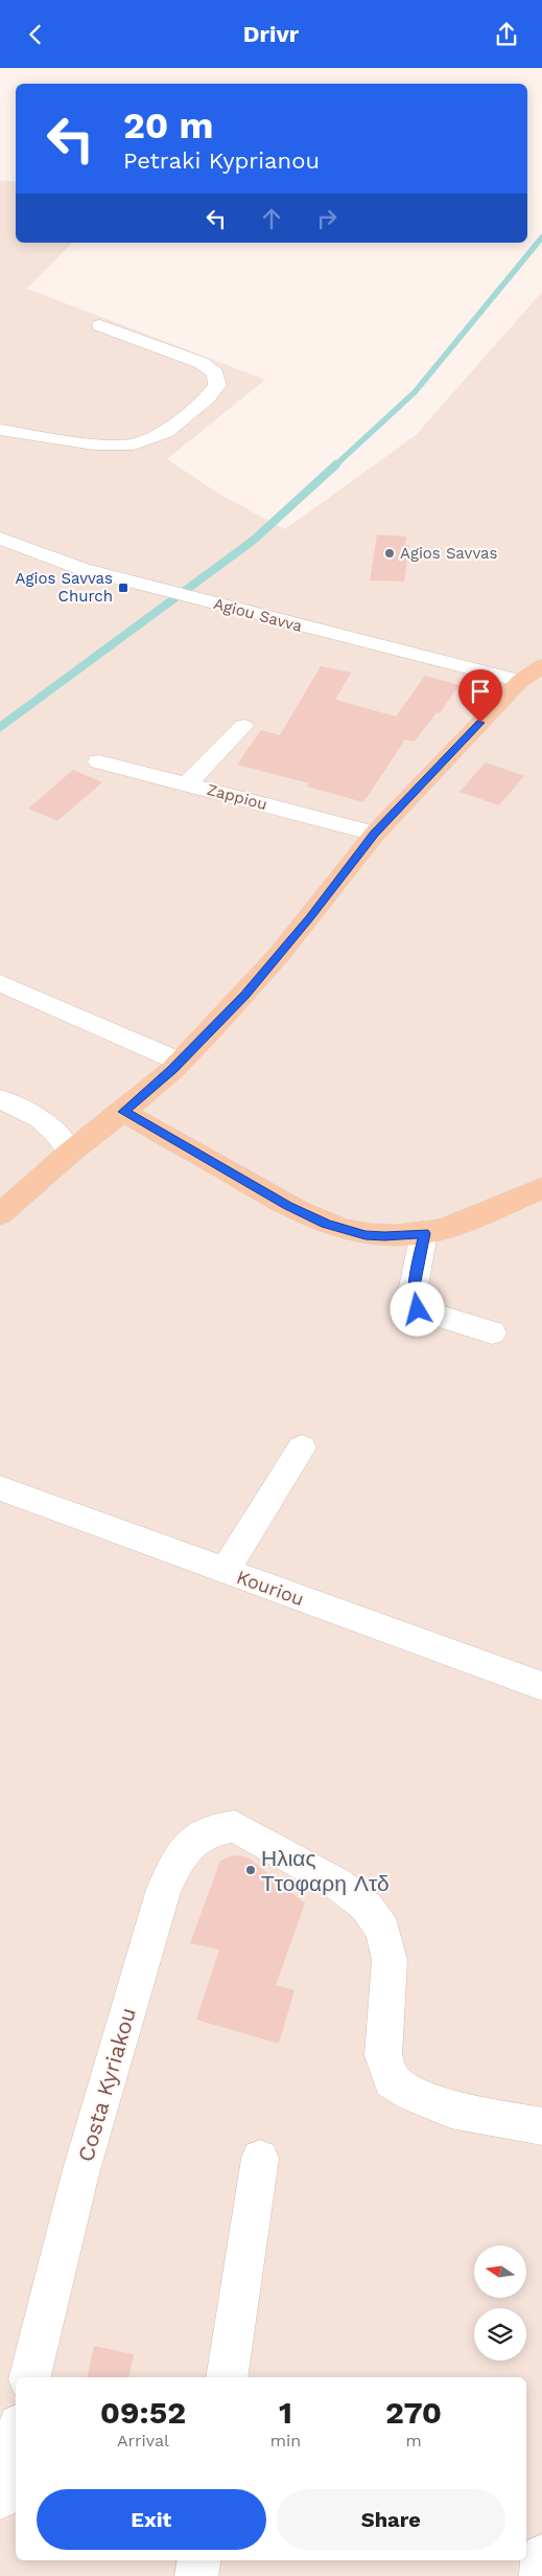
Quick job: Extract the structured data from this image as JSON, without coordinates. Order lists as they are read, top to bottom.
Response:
{
  "streets": {
    "street": [
      "Agiou Savva",
      "Zappiou",
      "Kouriou",
      "Costa Kyriakou"
    ]
  },
  "places": {
    "other": ["Agios Savvas", "Ηλιας Ττοφαρη Λτδ"],
    "transit": ["Agios Savvas Church"]
  },
  "north": "left",
  "page": {
    "header": "Drivr",
    "turn": ["20 m", "Petraki Kyprianou"],
    "eta": [
      "09:52",
      "Arrival",
      "1",
      "min",
      "270",
      "m"
    ],
    "buttons": ["Exit", "Share"]
  }
}
